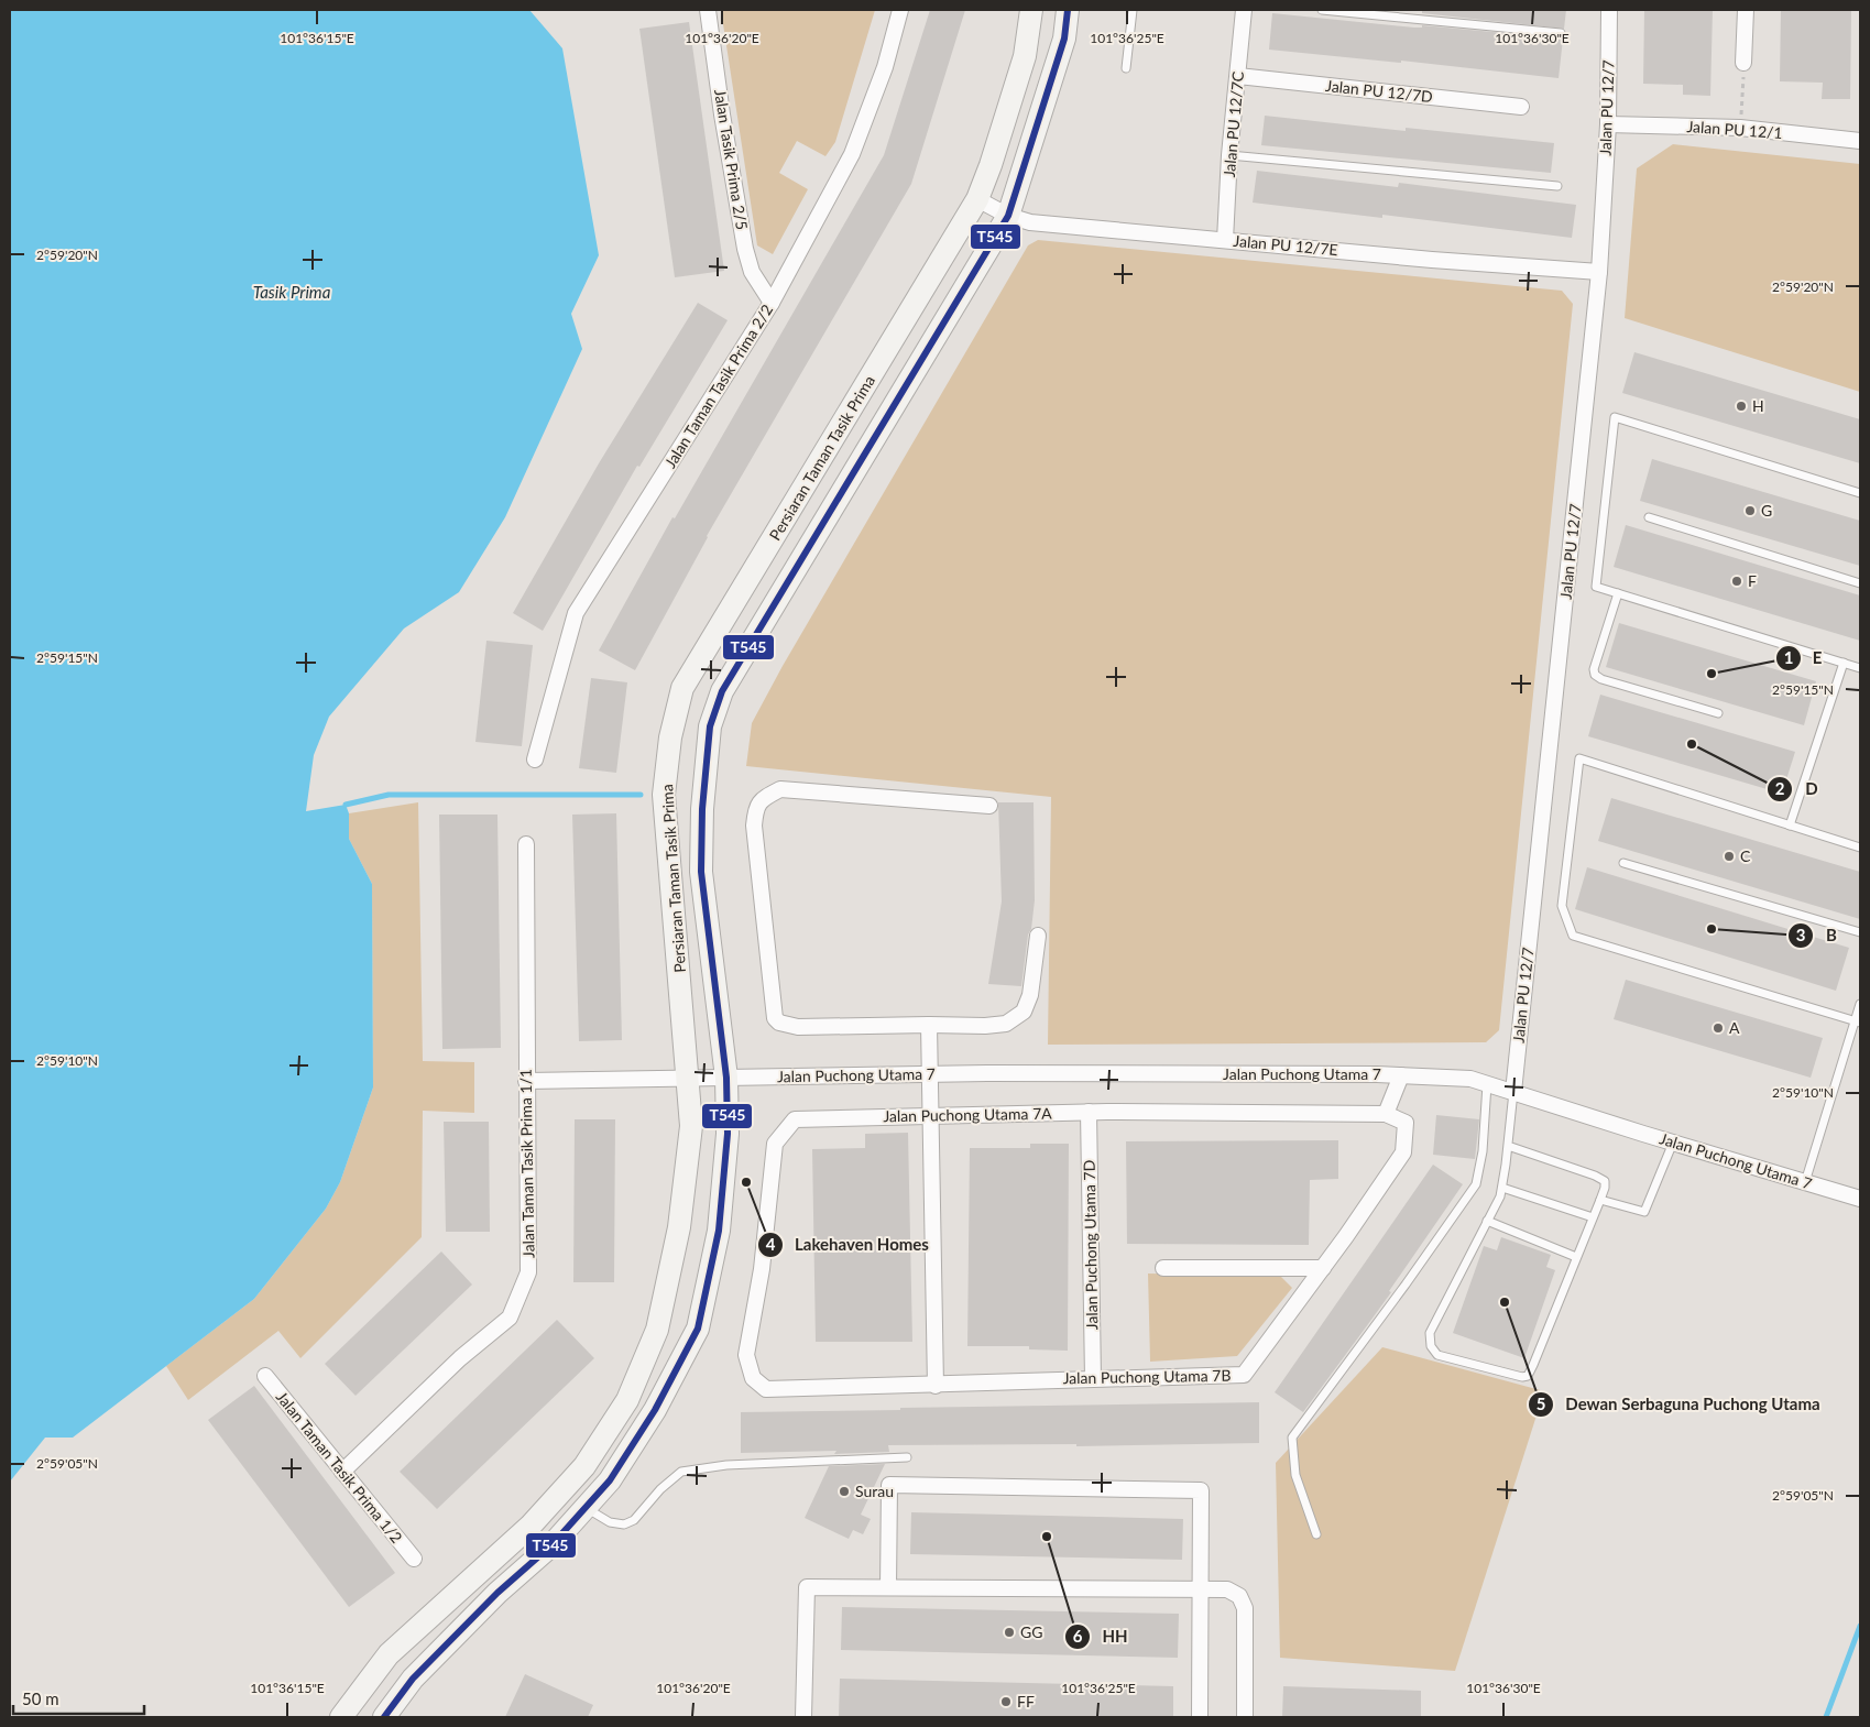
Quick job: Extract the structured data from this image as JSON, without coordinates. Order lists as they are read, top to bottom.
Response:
{
  "streets": {
    "main road": ["Persiaran Taman Tasik Prima"],
    "street": [
      "Jalan PU 12/7D",
      "Jalan PU 12/7",
      "Jalan PU 12/7C",
      "Jalan PU 12/1",
      "Jalan Tasik Prima 2/5",
      "Jalan PU 12/7E",
      "Jalan Taman Tasik Prima 2/2",
      "Jalan Puchong Utama 7",
      "Jalan Puchong Utama 7A",
      "Jalan Taman Tasik Prima 1/1",
      "Jalan Puchong Utama 7D",
      "Jalan Puchong Utama 7B",
      "Jalan Taman Tasik Prima 1/2"
    ]
  },
  "crossings": [
    ["Jalan PU 12/7D", "Jalan PU 12/7C"],
    ["Jalan PU 12/7", "Jalan PU 12/1"],
    ["Jalan PU 12/7", "Jalan PU 12/7E"],
    ["Jalan PU 12/7", "Jalan Puchong Utama 7"],
    ["Jalan PU 12/7C", "Jalan PU 12/7E"],
    ["Jalan Tasik Prima 2/5", "Jalan Taman Tasik Prima 2/2"],
    ["Jalan PU 12/7E", "Persiaran Taman Tasik Prima"],
    ["Persiaran Taman Tasik Prima", "Jalan Puchong Utama 7"],
    ["Jalan Puchong Utama 7", "Jalan Taman Tasik Prima 1/1"],
    ["Jalan Puchong Utama 7A", "Jalan Puchong Utama 7D"],
    ["Jalan Puchong Utama 7A", "Jalan Puchong Utama 7B"],
    ["Jalan Taman Tasik Prima 1/1", "Jalan Taman Tasik Prima 1/2"],
    ["Jalan Puchong Utama 7D", "Jalan Puchong Utama 7B"]
  ],
  "water": ["Tasik Prima"],
  "places": [
    "H",
    "G",
    "F",
    "E",
    "D",
    "C",
    "B",
    "A",
    "Lakehaven Homes",
    "Dewan Serbaguna Puchong Utama",
    "Surau",
    "HH",
    "GG",
    "FF"
  ],
  "lines": ["transit line T545"],
  "scale_bar": "50 m",
  "coordinates": [
    "101°36'15\"E",
    "101°36'20\"E",
    "101°36'25\"E",
    "101°36'30\"E",
    "2°59'20\"N",
    "2°59'15\"N",
    "2°59'10\"N",
    "2°59'05\"N"
  ]
}
